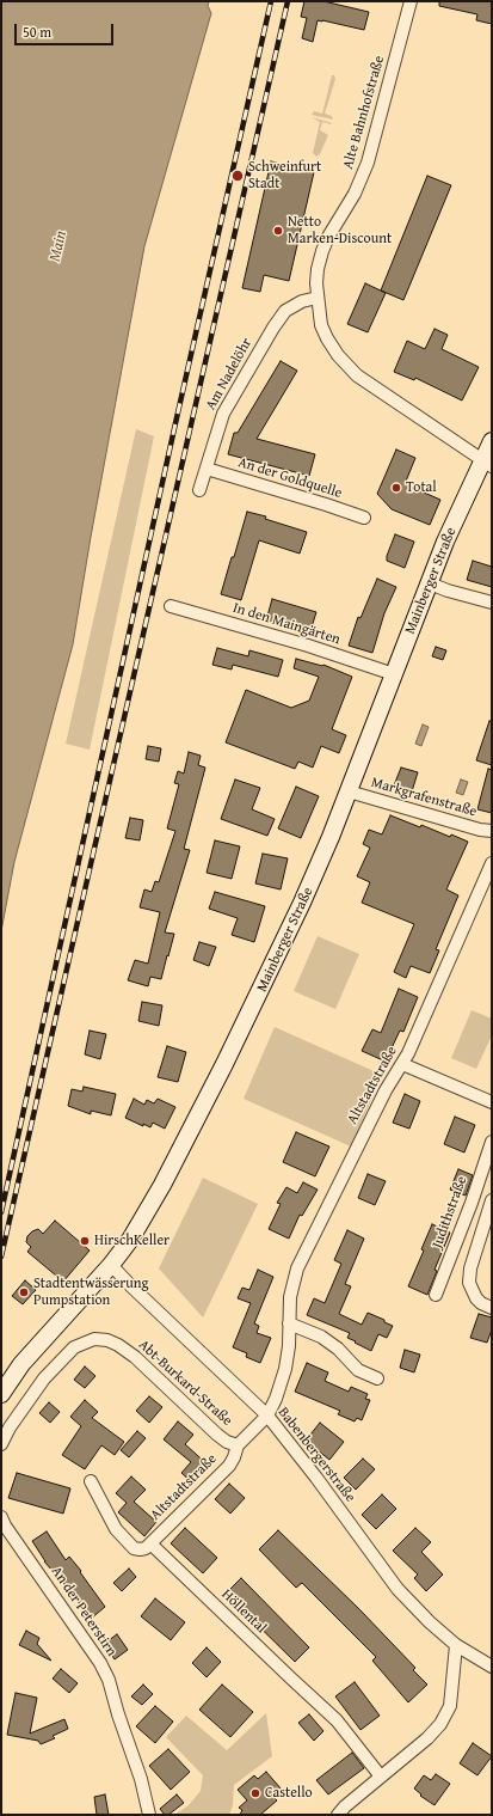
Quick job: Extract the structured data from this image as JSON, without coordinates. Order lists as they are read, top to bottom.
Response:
{
  "streets": {
    "main road": ["Mainberger Straße"],
    "street": [
      "Alte Bahnhofstraße",
      "Am Nadelöhr",
      "An der Goldquelle",
      "In den Maingärten",
      "Markgrafenstraße",
      "Altstadtstraße",
      "Judithstraße",
      "Abt-Burkard-Straße",
      "Babenbergerstraße",
      "An der Peterstirn",
      "Höllental"
    ]
  },
  "crossings": [
    ["Alte Bahnhofstraße", "Am Nadelöhr"],
    ["Alte Bahnhofstraße", "Mainberger Straße"],
    ["Am Nadelöhr", "An der Goldquelle"],
    ["Mainberger Straße", "In den Maingärten"],
    ["Mainberger Straße", "Markgrafenstraße"],
    ["Mainberger Straße", "Babenbergerstraße"],
    ["Altstadtstraße", "Abt-Burkard-Straße"],
    ["Altstadtstraße", "Babenbergerstraße"],
    ["Altstadtstraße", "Höllental"]
  ],
  "water": ["Main"],
  "places": [
    "Schweinfurt Stadt",
    "Netto Marken-Discount",
    "Total",
    "HirschKeller",
    "Stadtentwässerung Pumpstation",
    "Castello"
  ],
  "scale_bar": "50 m"
}
